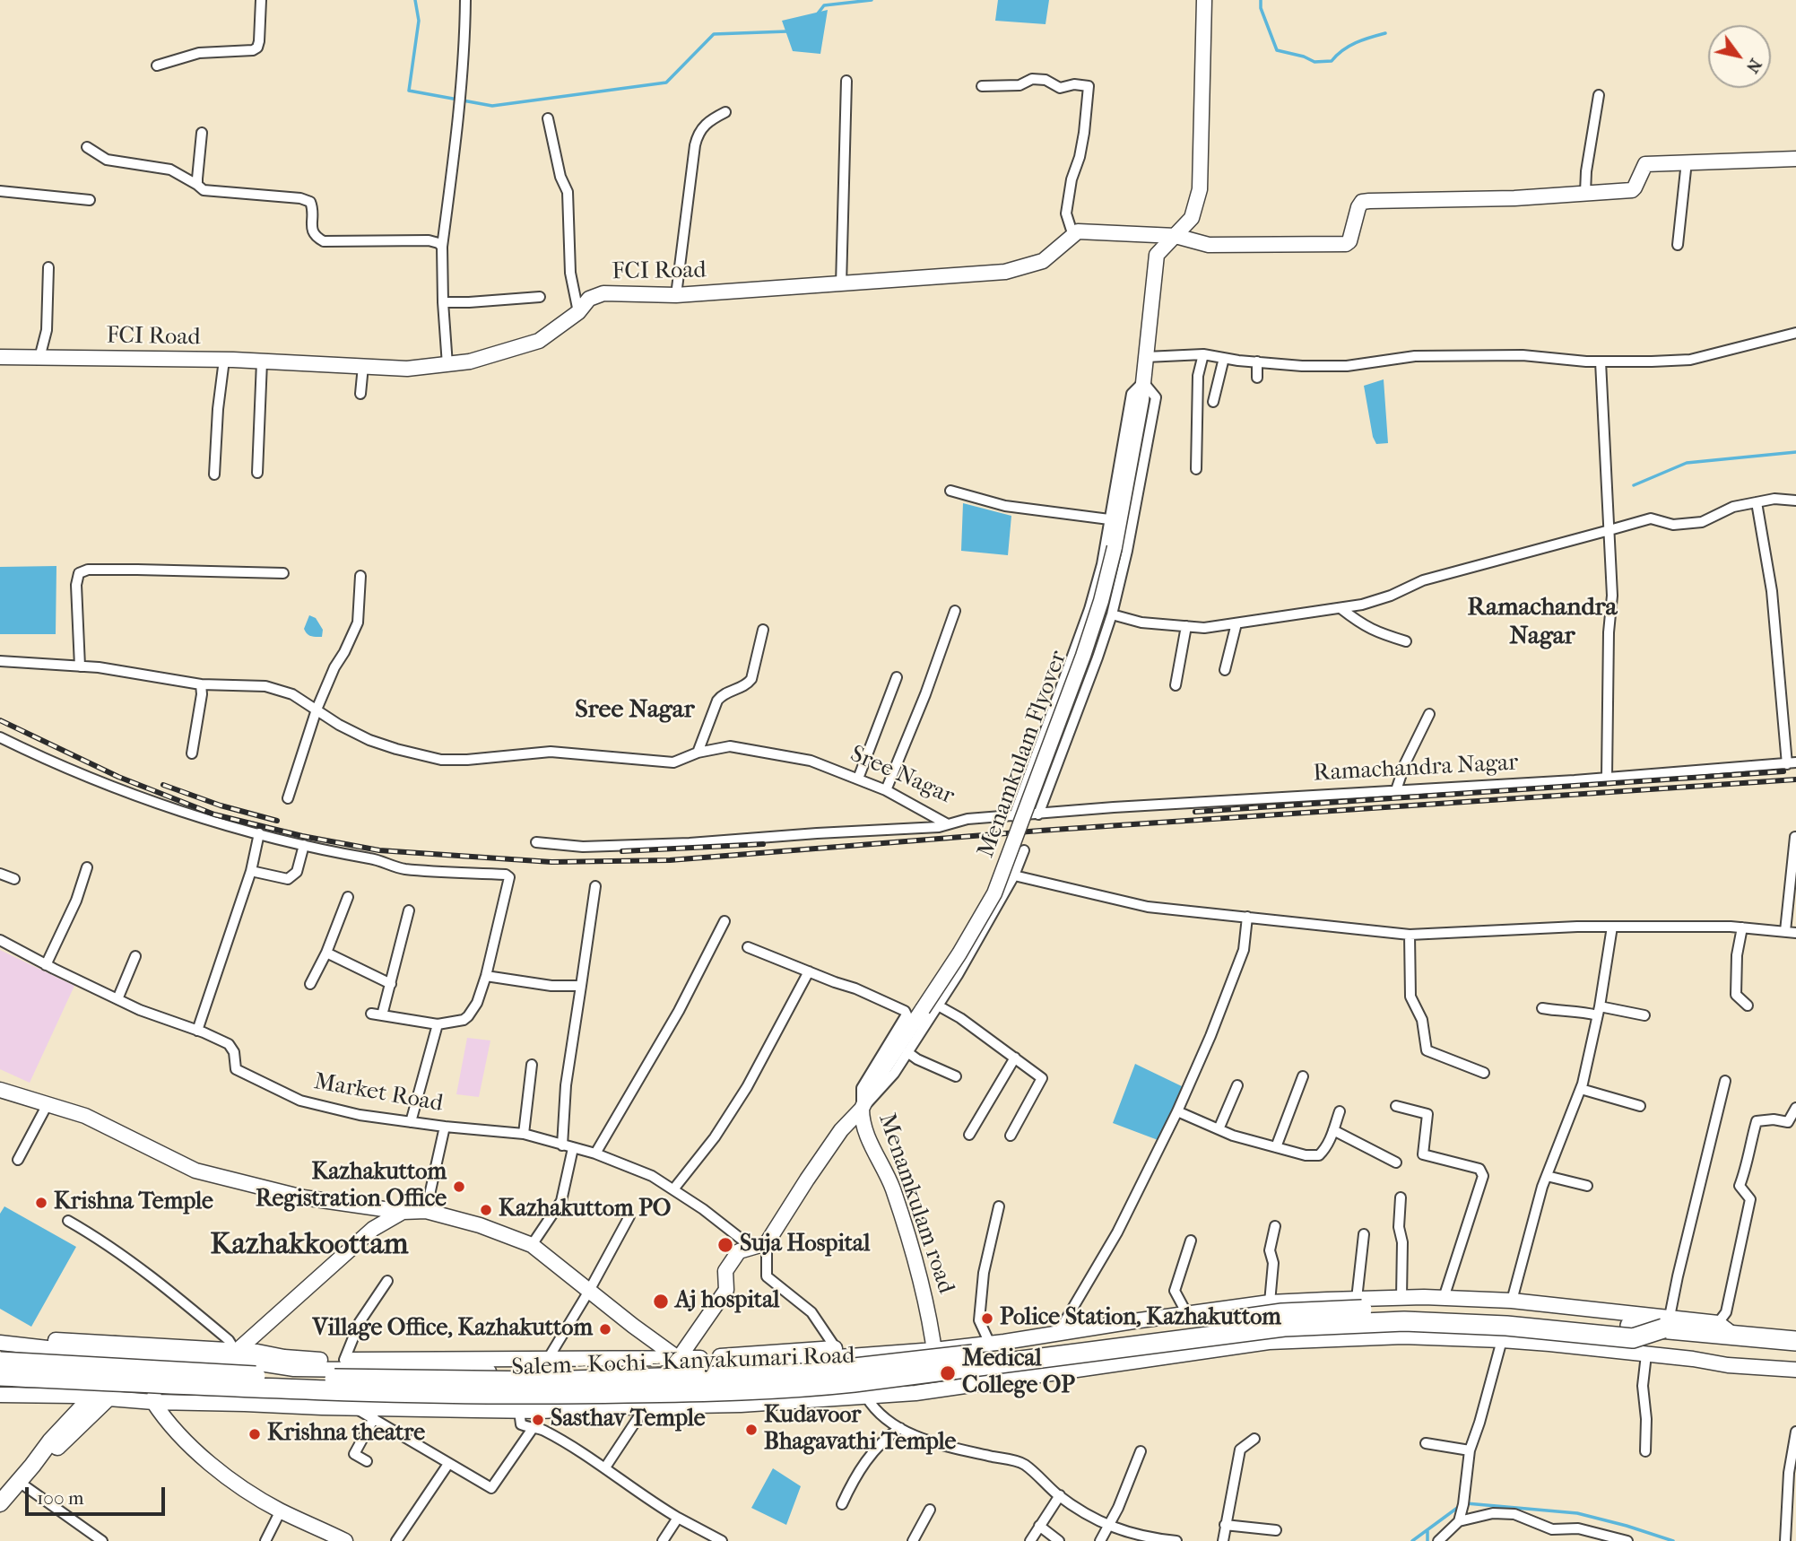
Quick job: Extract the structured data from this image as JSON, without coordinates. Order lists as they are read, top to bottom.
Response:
{
  "streets": {
    "highway": ["Salem - Kochi - Kanyakumari Road"],
    "main road": ["FCI Road", "Menamkulam Flyover", "Menamkulam road"],
    "street": ["Ramachandra Nagar", "Sree Nagar", "Market Road"]
  },
  "crossings": [
    ["Menamkulam Flyover", "Market Road"],
    ["Menamkulam Flyover", "Menamkulam road"],
    ["Ramachandra Nagar", "Sree Nagar"]
  ],
  "districts": ["Ramachandra Nagar", "Sree Nagar", "Kazhakkoottam"],
  "places": [
    "Kazhakuttom Registration Office",
    "Krishna Temple",
    "Kazhakuttom PO",
    "Suja Hospital",
    "Aj hospital",
    "Police Station, Kazhakuttom",
    "Village Office, Kazhakuttom",
    "Medical College OP",
    "Sasthav Temple",
    "Kudavoor Bhagavathi Temple",
    "Krishna theatre"
  ],
  "scale_bar": "100 m",
  "north": "bottom right"
}
